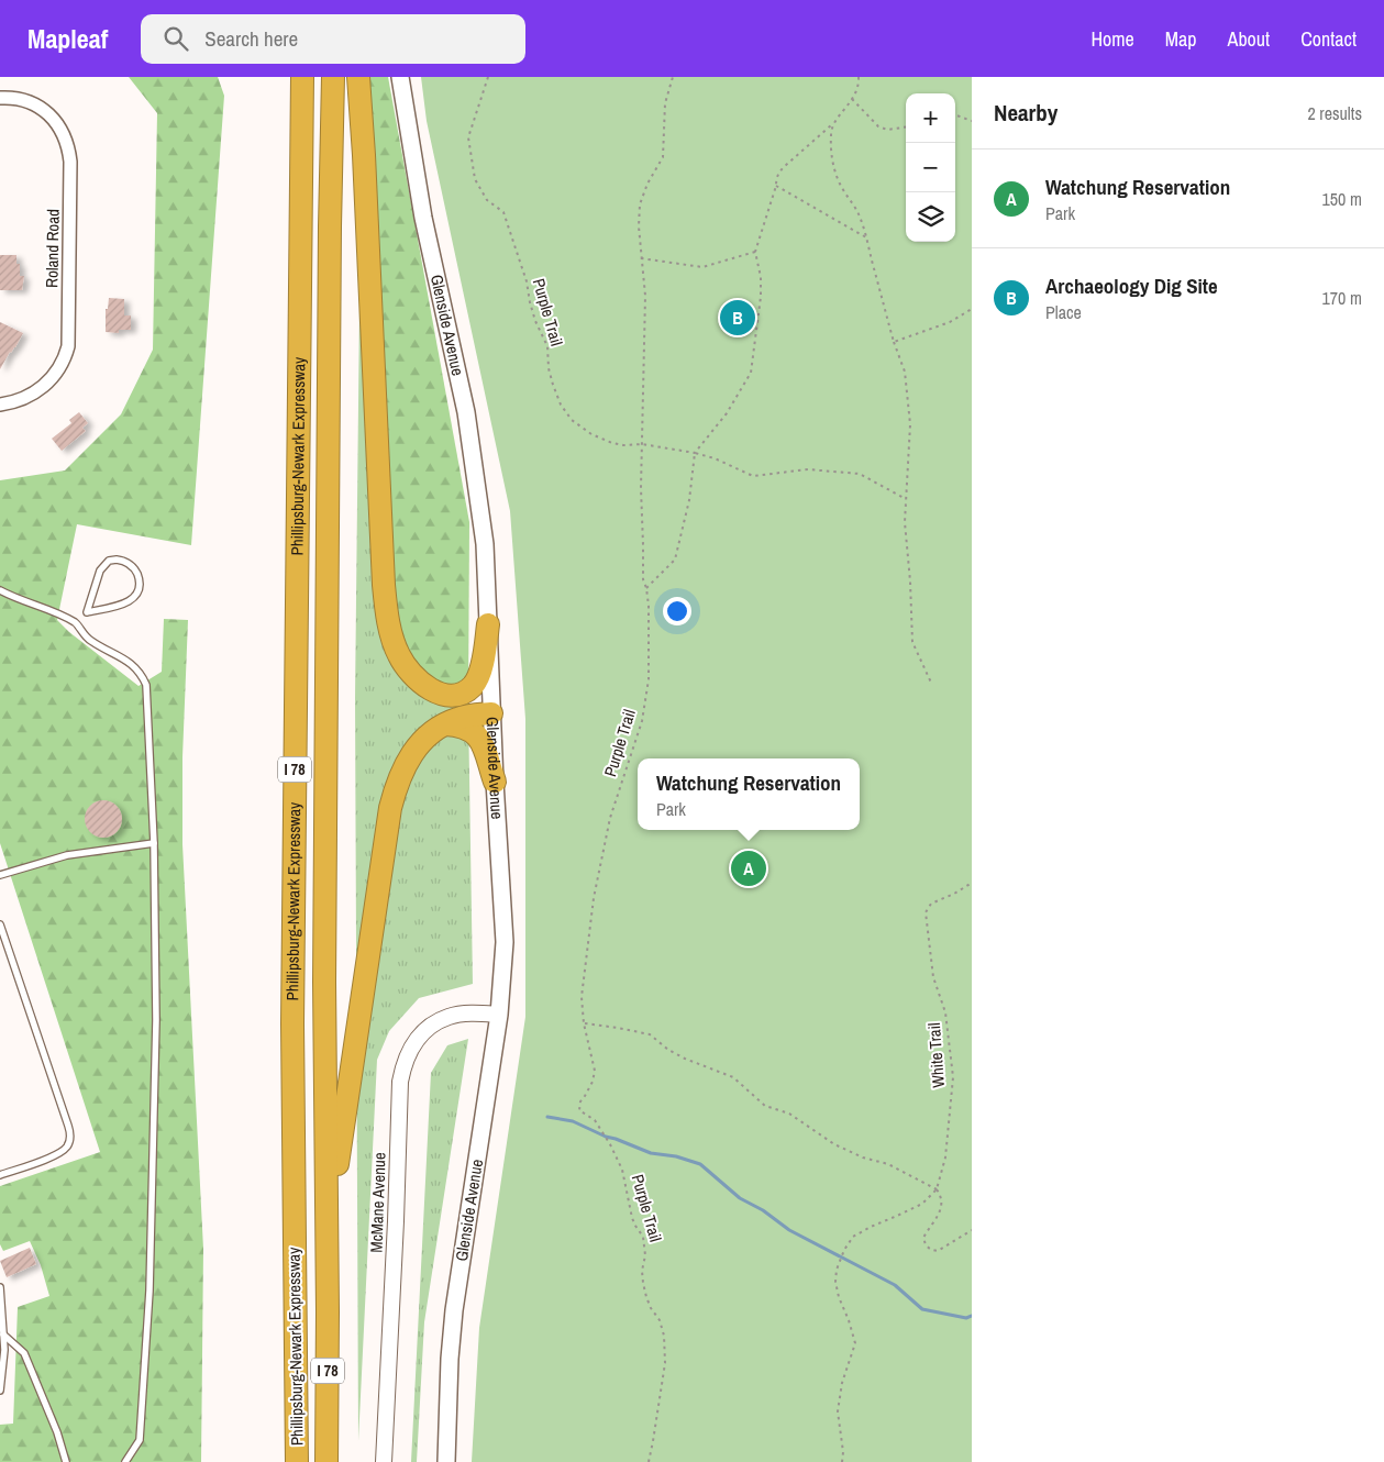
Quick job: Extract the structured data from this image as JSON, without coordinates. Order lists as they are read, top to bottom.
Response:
{
  "streets": {
    "highway": ["Phillipsburg-Newark Expressway", "I 78"],
    "main road": ["Glenside Avenue"],
    "street": ["Roland Road", "McMane Avenue"],
    "path": ["Purple Trail", "White Trail"]
  },
  "crossings": [
    ["Glenside Avenue", "McMane Avenue"]
  ],
  "page": {
    "header": "Mapleaf",
    "search": "Search here",
    "nav": [
      "Home",
      "Map",
      "About",
      "Contact"
    ],
    "heading": ["Nearby", "2 results"],
    "map_buttons": ["+", "−"],
    "list": [
      {
        "mark": "A",
        "name": "Watchung Reservation",
        "note": "Park",
        "value": "150 m"
      },
      {
        "mark": "B",
        "name": "Archaeology Dig Site",
        "note": "Place",
        "value": "170 m"
      }
    ],
    "pins": ["B", "A"],
    "popup": ["Watchung Reservation", "Park"]
  }
}
